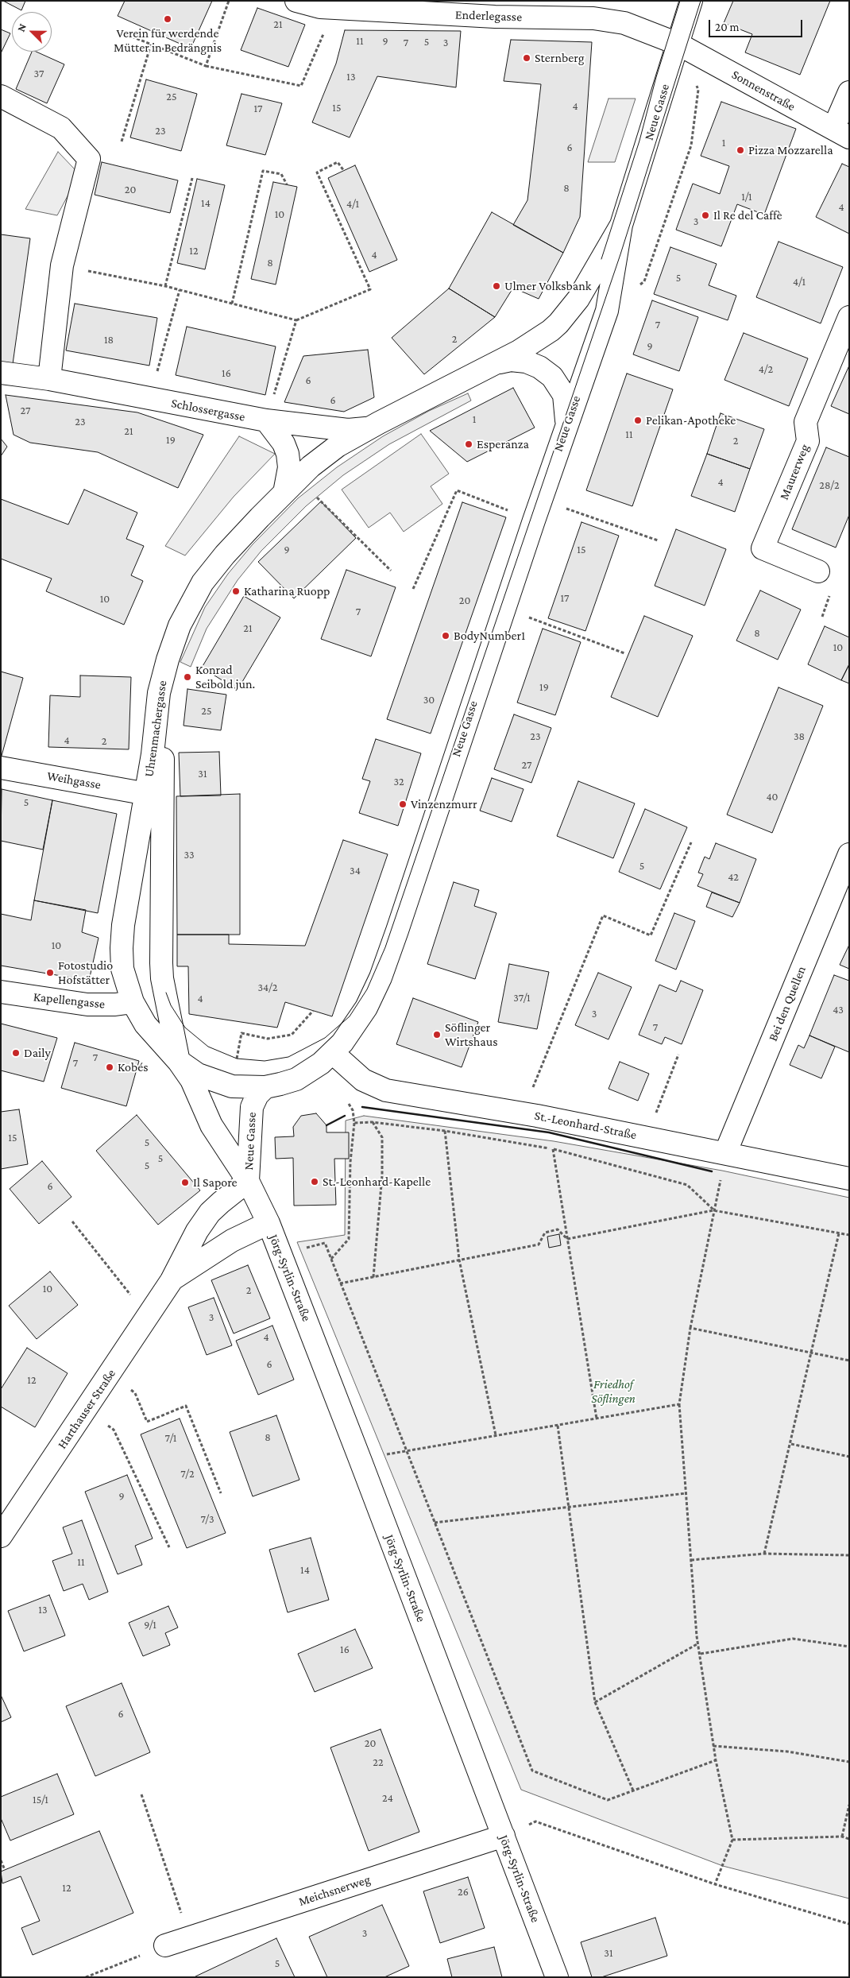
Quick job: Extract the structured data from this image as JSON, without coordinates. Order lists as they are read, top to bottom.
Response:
{
  "streets": {
    "street": [
      "Enderlegasse",
      "Sonnenstraße",
      "Neue Gasse",
      "Schlossergasse",
      "Maurerweg",
      "Uhrenmachergasse",
      "Weihgasse",
      "Kapellengasse",
      "Bei den Quellen",
      "St.-Leonhard-Straße",
      "Jörg-Syrlin-Straße",
      "Harthauser Straße",
      "Meichsnerweg"
    ]
  },
  "crossings": [
    ["Enderlegasse", "Sonnenstraße"],
    ["Enderlegasse", "Neue Gasse"],
    ["Sonnenstraße", "Neue Gasse"],
    ["Neue Gasse", "Schlossergasse"],
    ["Neue Gasse", "St.-Leonhard-Straße"],
    ["Neue Gasse", "Jörg-Syrlin-Straße"],
    ["Neue Gasse", "Harthauser Straße"],
    ["Schlossergasse", "Uhrenmachergasse"],
    ["Uhrenmachergasse", "Weihgasse"],
    ["Uhrenmachergasse", "Kapellengasse"],
    ["Bei den Quellen", "St.-Leonhard-Straße"],
    ["Jörg-Syrlin-Straße", "Harthauser Straße"],
    ["Jörg-Syrlin-Straße", "Meichsnerweg"]
  ],
  "parks": ["Friedhof Söflingen"],
  "places": [
    "Verein für werdende Mütter in Bedrängnis",
    "Sternberg",
    "Pizza Mozzarella",
    "Il Re del Caffè",
    "Ulmer Volksbank",
    "Pelikan-Apotheke",
    "Esperanza",
    "Katharina Ruopp",
    "BodyNumber1",
    "Konrad Seibold jun.",
    "Vinzenzmurr",
    "Fotostudio Hofstätter",
    "Söflinger Wirtshaus",
    "Daily",
    "Kobés",
    "St.-Leonhard-Kapelle",
    "Il Sapore"
  ],
  "house_numbers": [
    "21",
    "11",
    "9",
    "5",
    "7",
    "3",
    "37",
    "13",
    "25",
    "4",
    "15",
    "17",
    "23",
    "1",
    "6",
    "8",
    "20",
    "1/1",
    "14",
    "4/1",
    "4",
    "10",
    "3",
    "12",
    "4",
    "8",
    "5",
    "4/1",
    "7",
    "2",
    "18",
    "9",
    "4/2",
    "16",
    "6",
    "6",
    "27",
    "1",
    "23",
    "21",
    "11",
    "19",
    "2",
    "4",
    "28/2",
    "9",
    "15",
    "17",
    "10",
    "20",
    "7",
    "21",
    "8",
    "10",
    "19",
    "30",
    "25",
    "23",
    "38",
    "4",
    "2",
    "27",
    "31",
    "32",
    "40",
    "5",
    "33",
    "5",
    "34",
    "42",
    "10",
    "34/2",
    "37/1",
    "4",
    "43",
    "3",
    "7",
    "7",
    "7",
    "15",
    "5",
    "5",
    "5",
    "6",
    "10",
    "2",
    "3",
    "4",
    "6",
    "12",
    "8",
    "7/1",
    "7/2",
    "9",
    "7/3",
    "11",
    "14",
    "13",
    "9/1",
    "16",
    "6",
    "20",
    "22",
    "24",
    "15/1",
    "12",
    "26",
    "3",
    "31",
    "5"
  ],
  "scale_bar": "20 m",
  "north": "top left"
}
